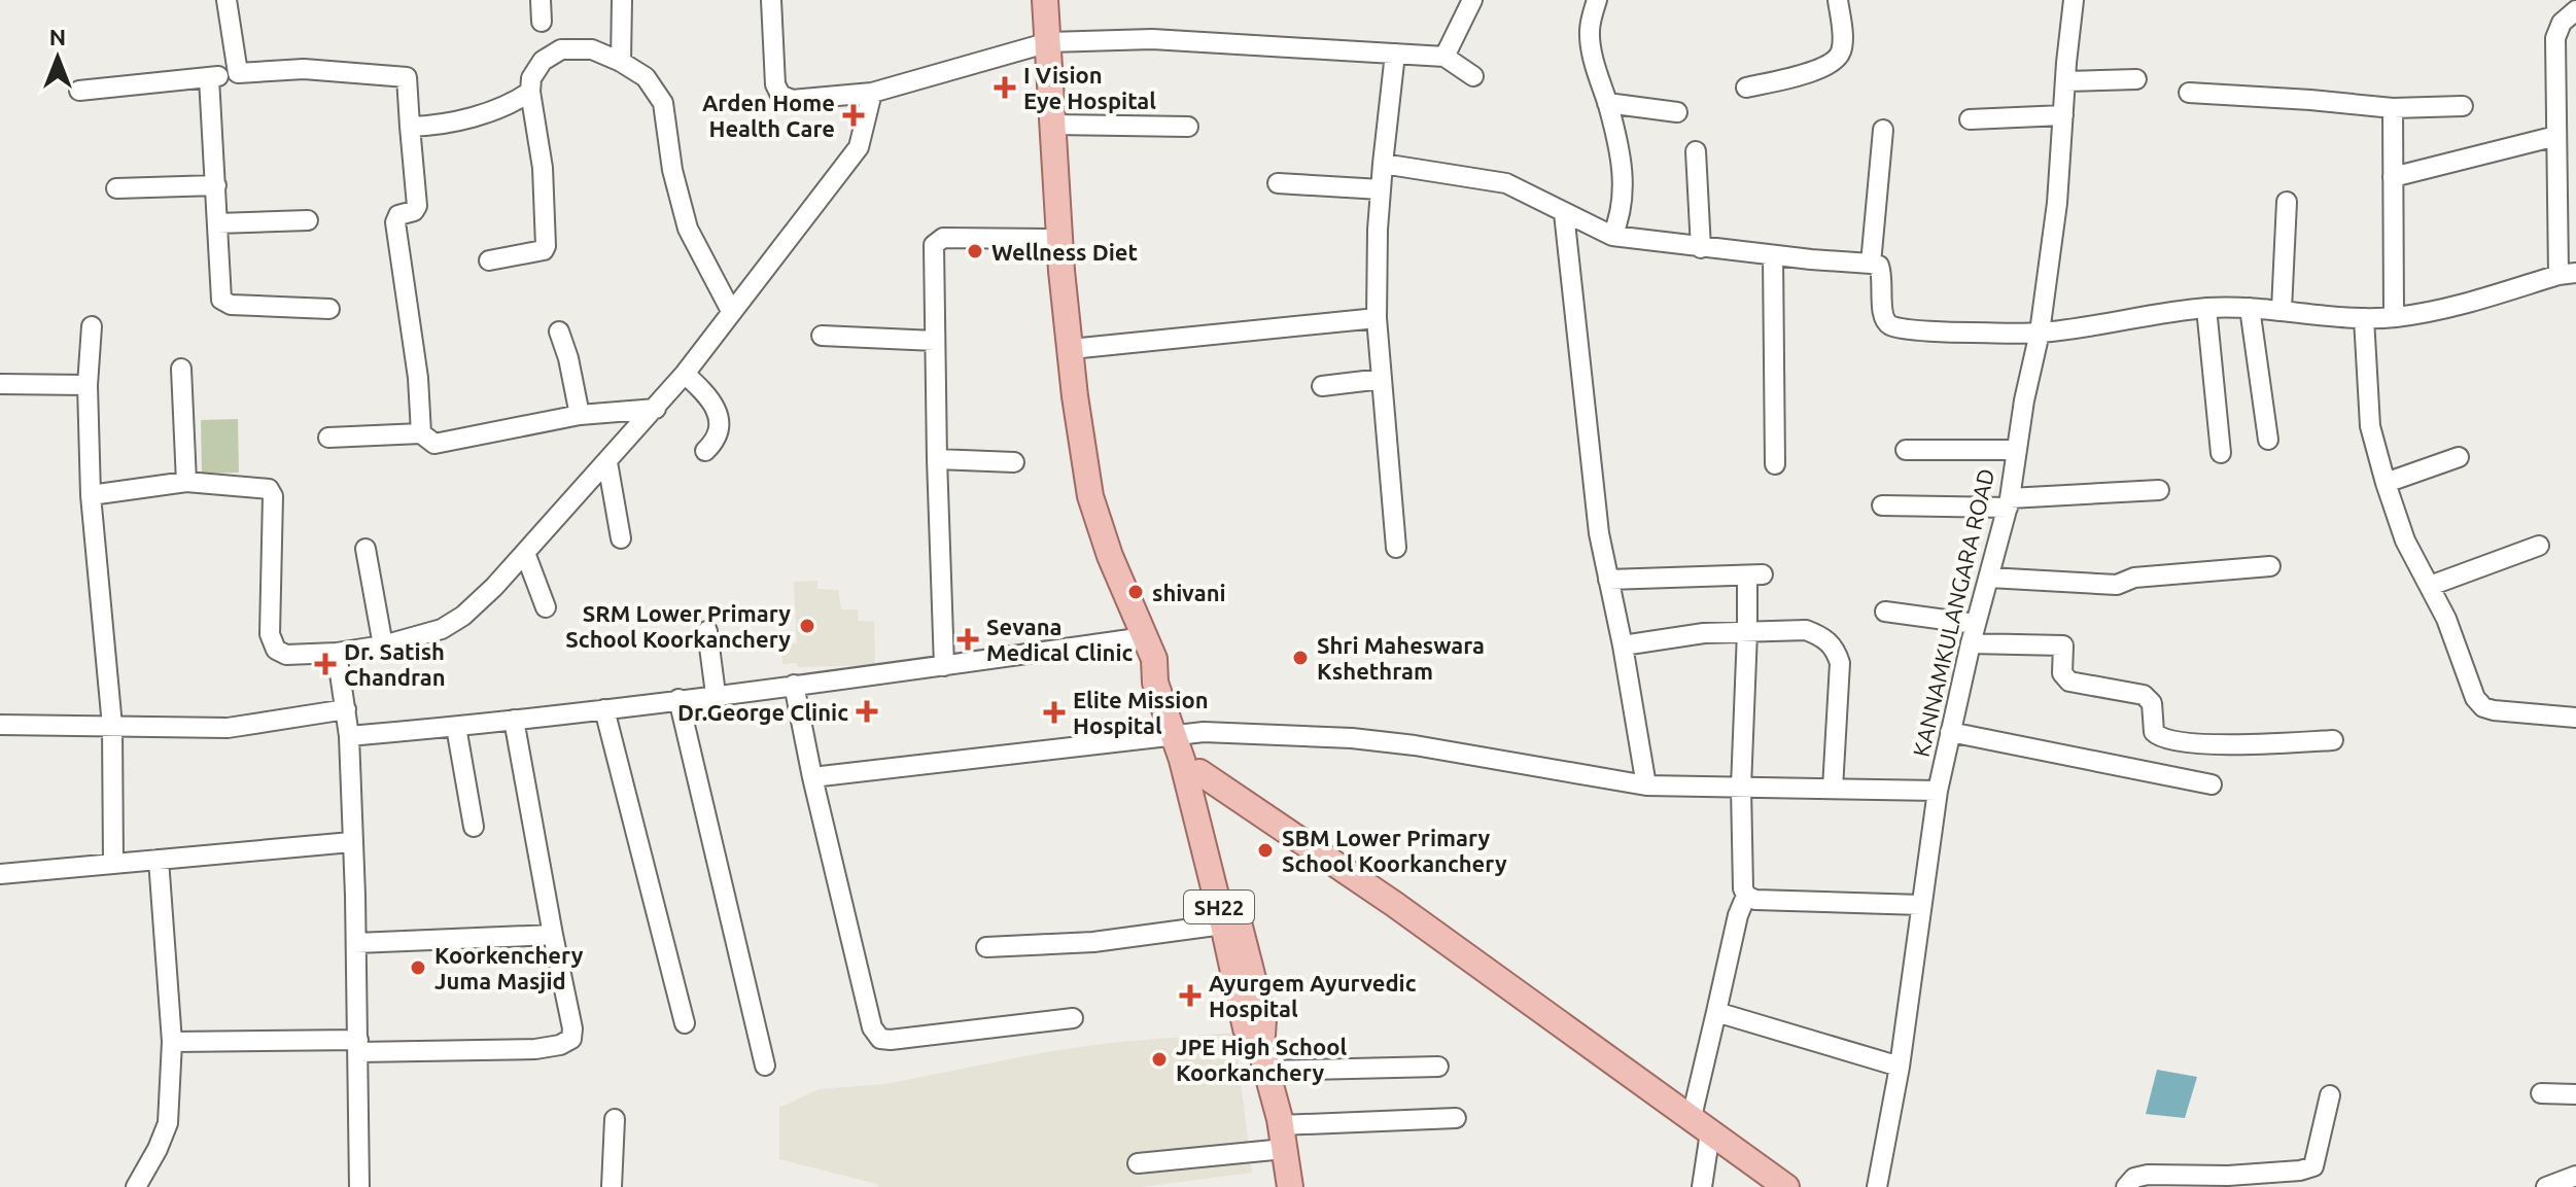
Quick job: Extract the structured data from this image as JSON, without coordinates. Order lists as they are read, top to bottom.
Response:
{
  "streets": {
    "main road": ["SH22"],
    "street": ["KANNAMKULANGARA ROAD"]
  },
  "places": {
    "health": [
      "I Vision Eye Hospital",
      "Arden Home Health Care",
      "Sevana Medical Clinic",
      "Dr. Satish Chandran",
      "Dr.George Clinic",
      "Elite Mission Hospital",
      "Ayurgem Ayurvedic Hospital"
    ],
    "other": [
      "Wellness Diet",
      "shivani",
      "SRM Lower Primary School Koorkanchery",
      "Shri Maheswara Kshethram",
      "SBM Lower Primary School Koorkanchery",
      "Koorkenchery Juma Masjid",
      "JPE High School Koorkanchery"
    ]
  },
  "north": "top"
}
